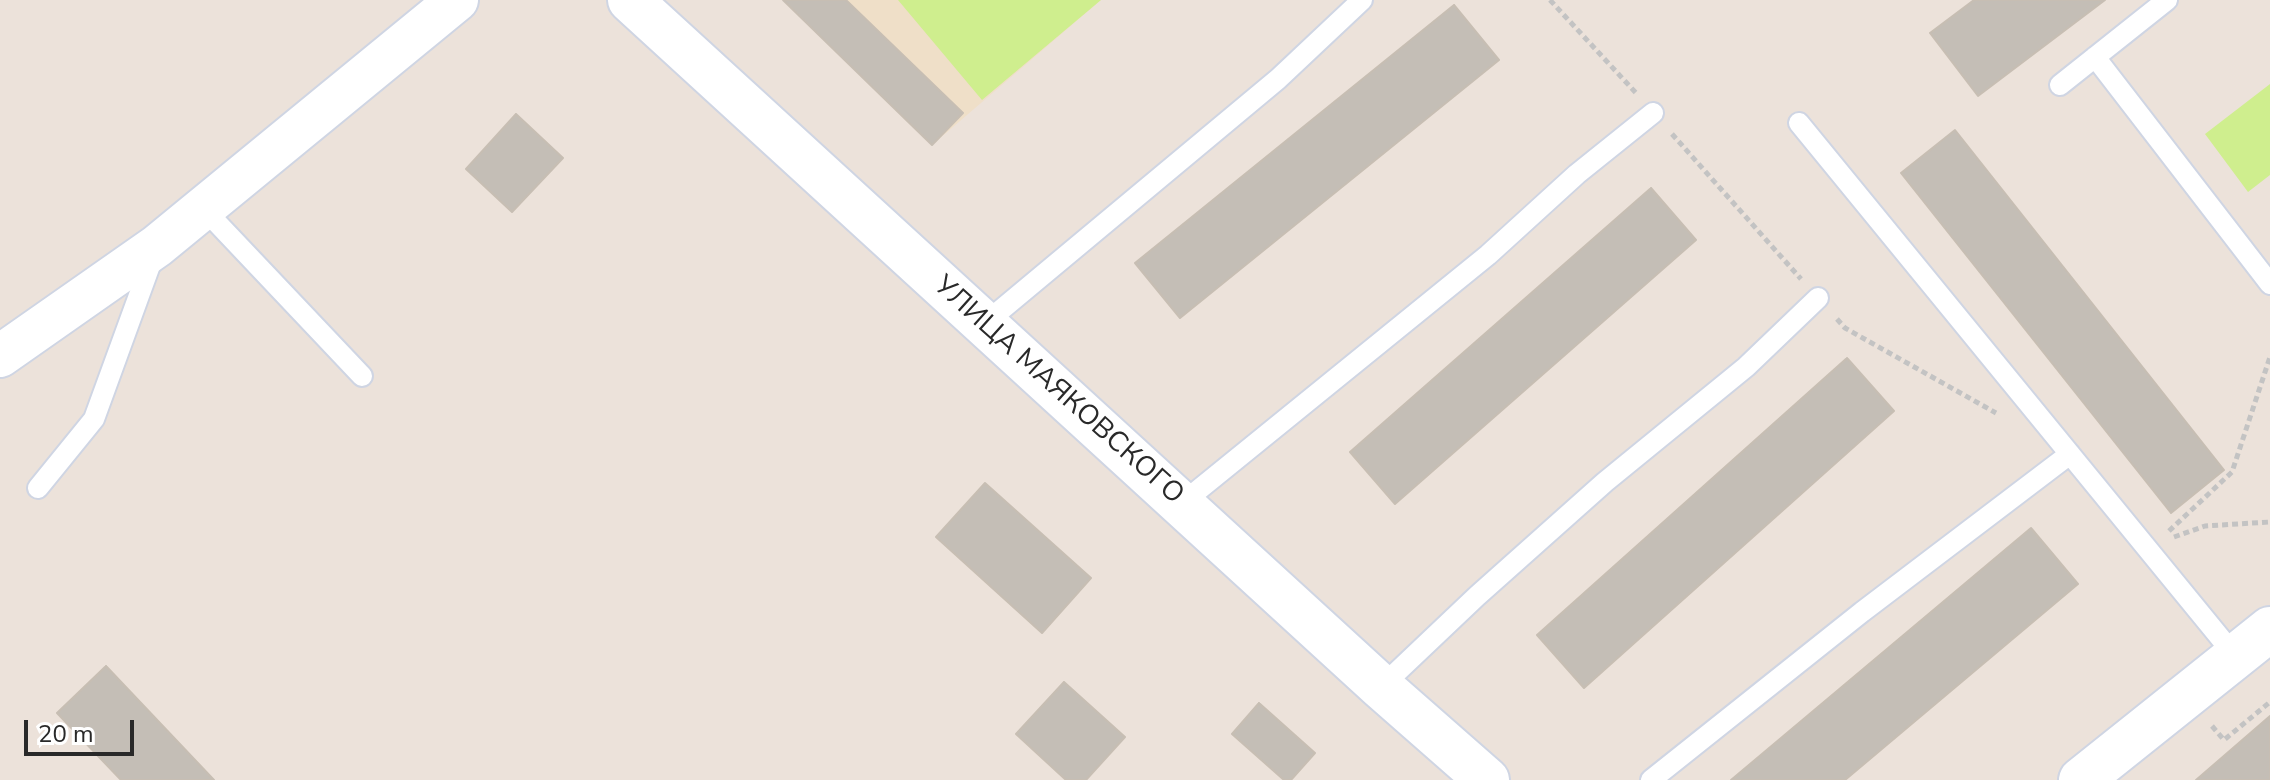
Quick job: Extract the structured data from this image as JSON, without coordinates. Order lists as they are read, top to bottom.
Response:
{
  "streets": {
    "street": ["УЛИЦА МАЯКОВСКОГО"]
  },
  "scale_bar": "20 m"
}
